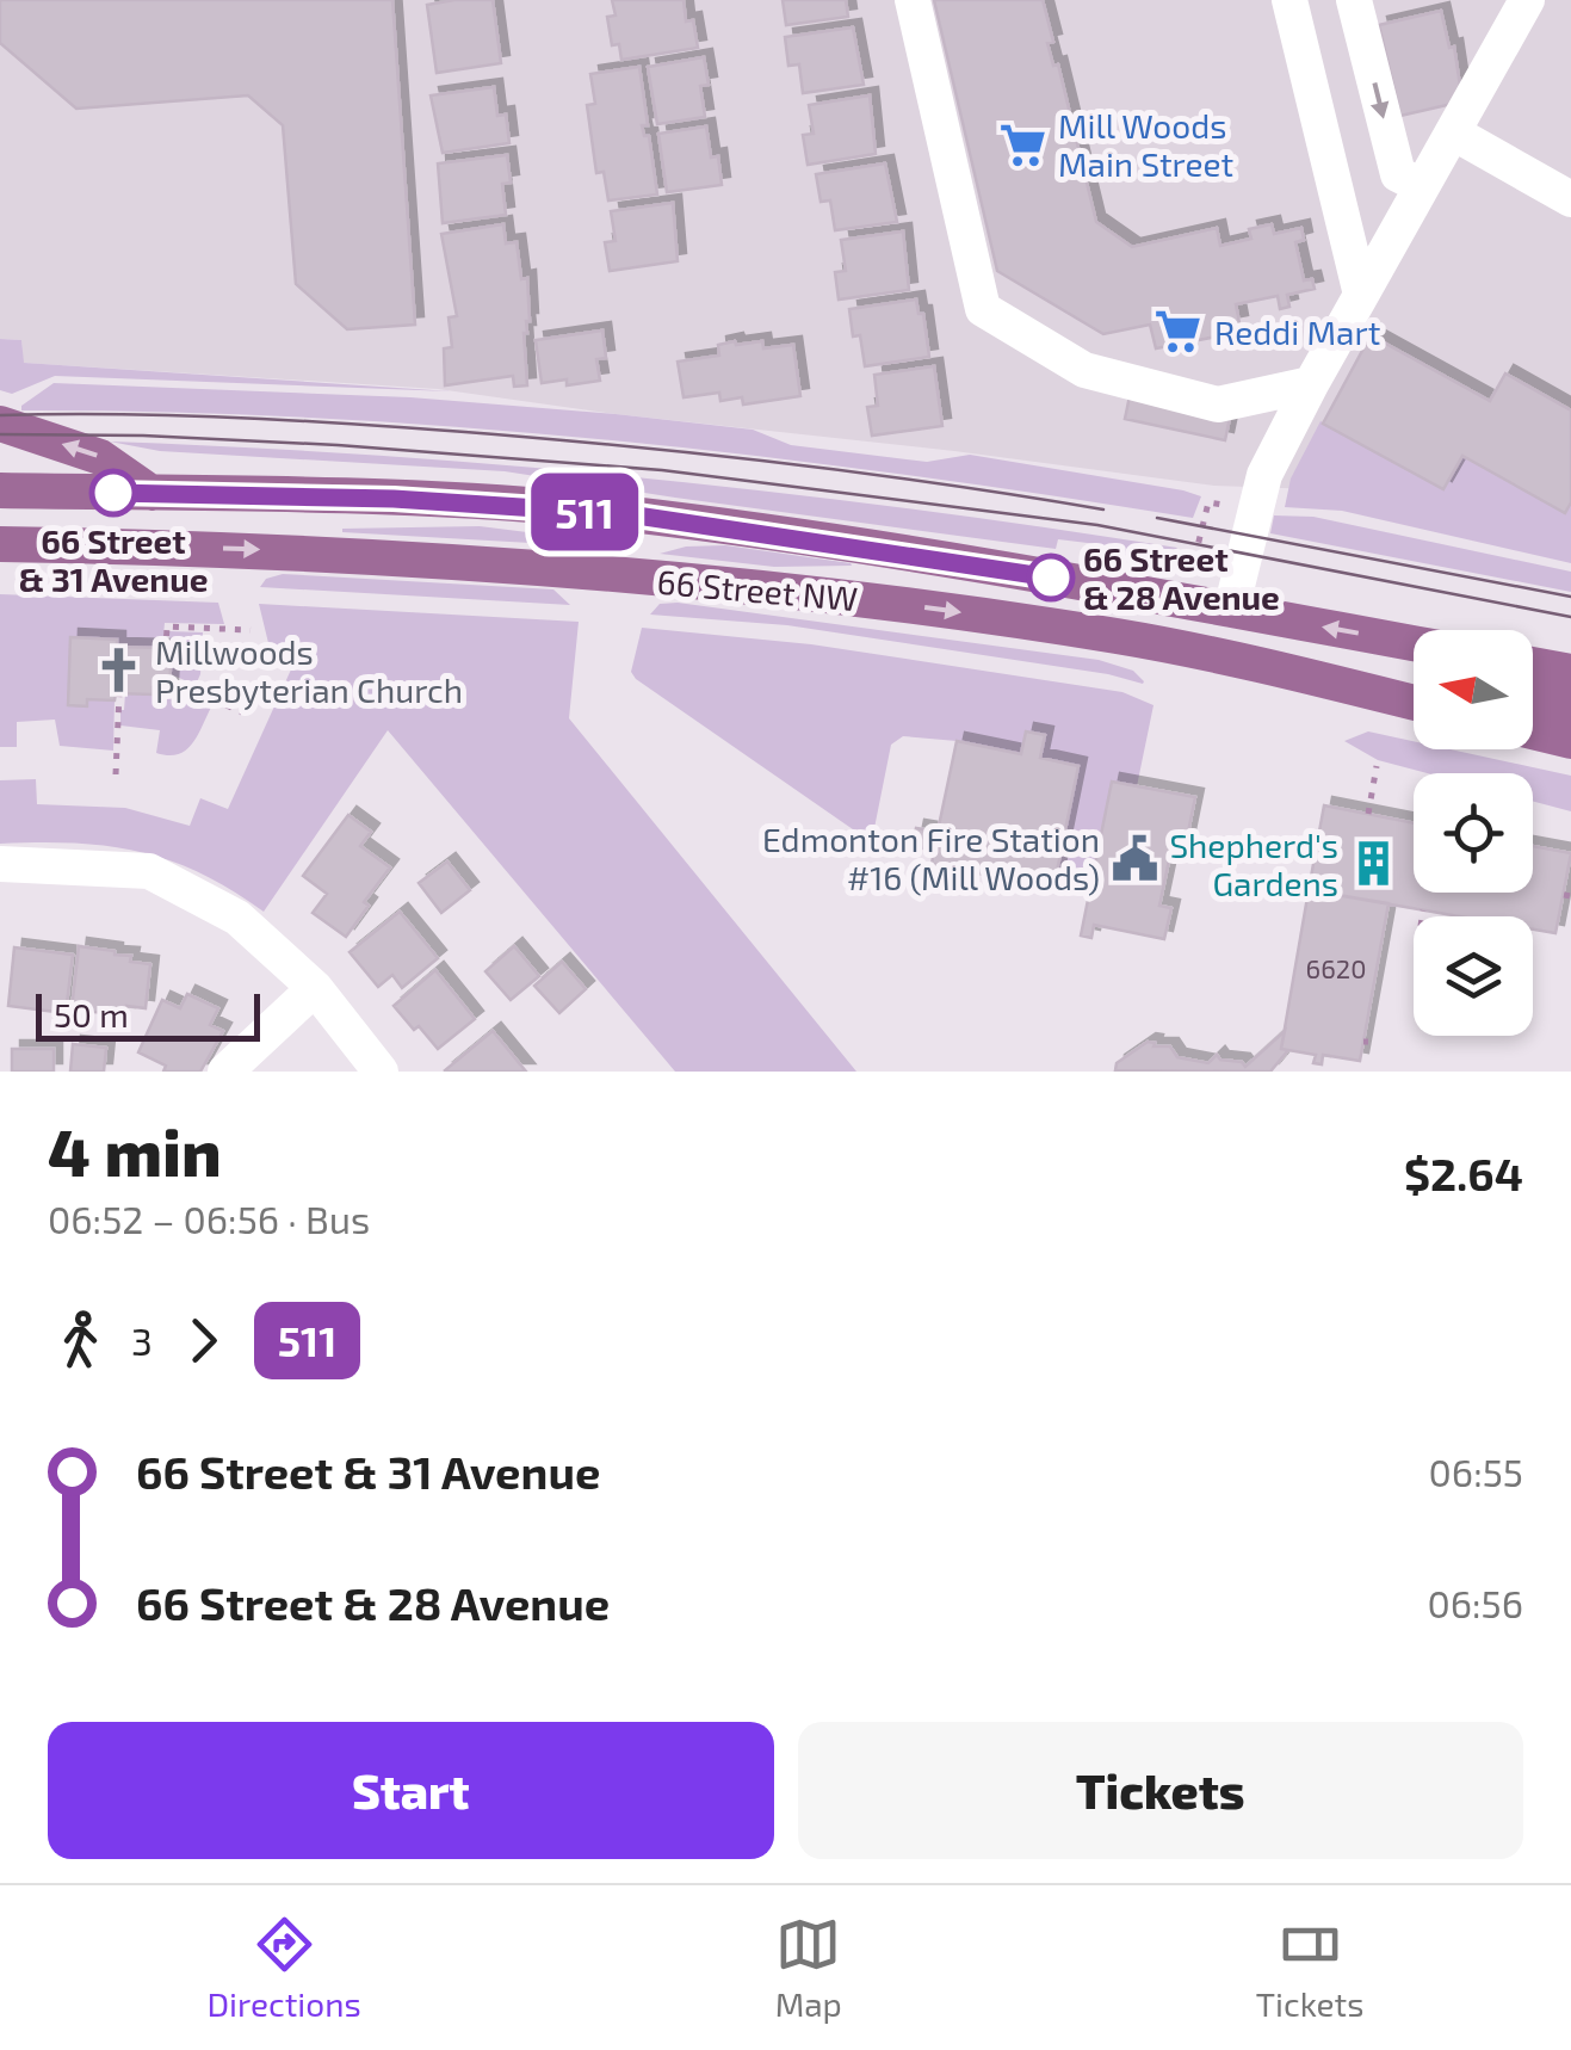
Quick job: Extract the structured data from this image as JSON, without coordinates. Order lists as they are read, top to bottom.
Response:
{
  "streets": {
    "main road": ["66 Street NW"]
  },
  "places": {
    "supermarket": ["Mill Woods Main Street", "Reddi Mart"],
    "other": ["66 Street & 31 Avenue", "66 Street & 28 Avenue"],
    "church": ["Millwoods Presbyterian Church"],
    "public building": ["Edmonton Fire Station #16 (Mill Woods)"],
    "building": ["Shepherd's Gardens"]
  },
  "lines": ["bus line 511"],
  "house_numbers": ["6620"],
  "scale_bar": "50 m",
  "north": "left",
  "page": {
    "on_map": "511",
    "scale": "50 m",
    "heading": ["4 min", "06:52 – 06:56 · Bus", "$2.64"],
    "legs": ["3", "511"],
    "list": [
      {
        "name": "66 Street & 31 Avenue",
        "value": "06:55"
      },
      {
        "name": "66 Street & 28 Avenue",
        "value": "06:56"
      }
    ],
    "buttons": ["Start", "Tickets"],
    "tabs": ["Directions", "Map", "Tickets"]
  }
}
